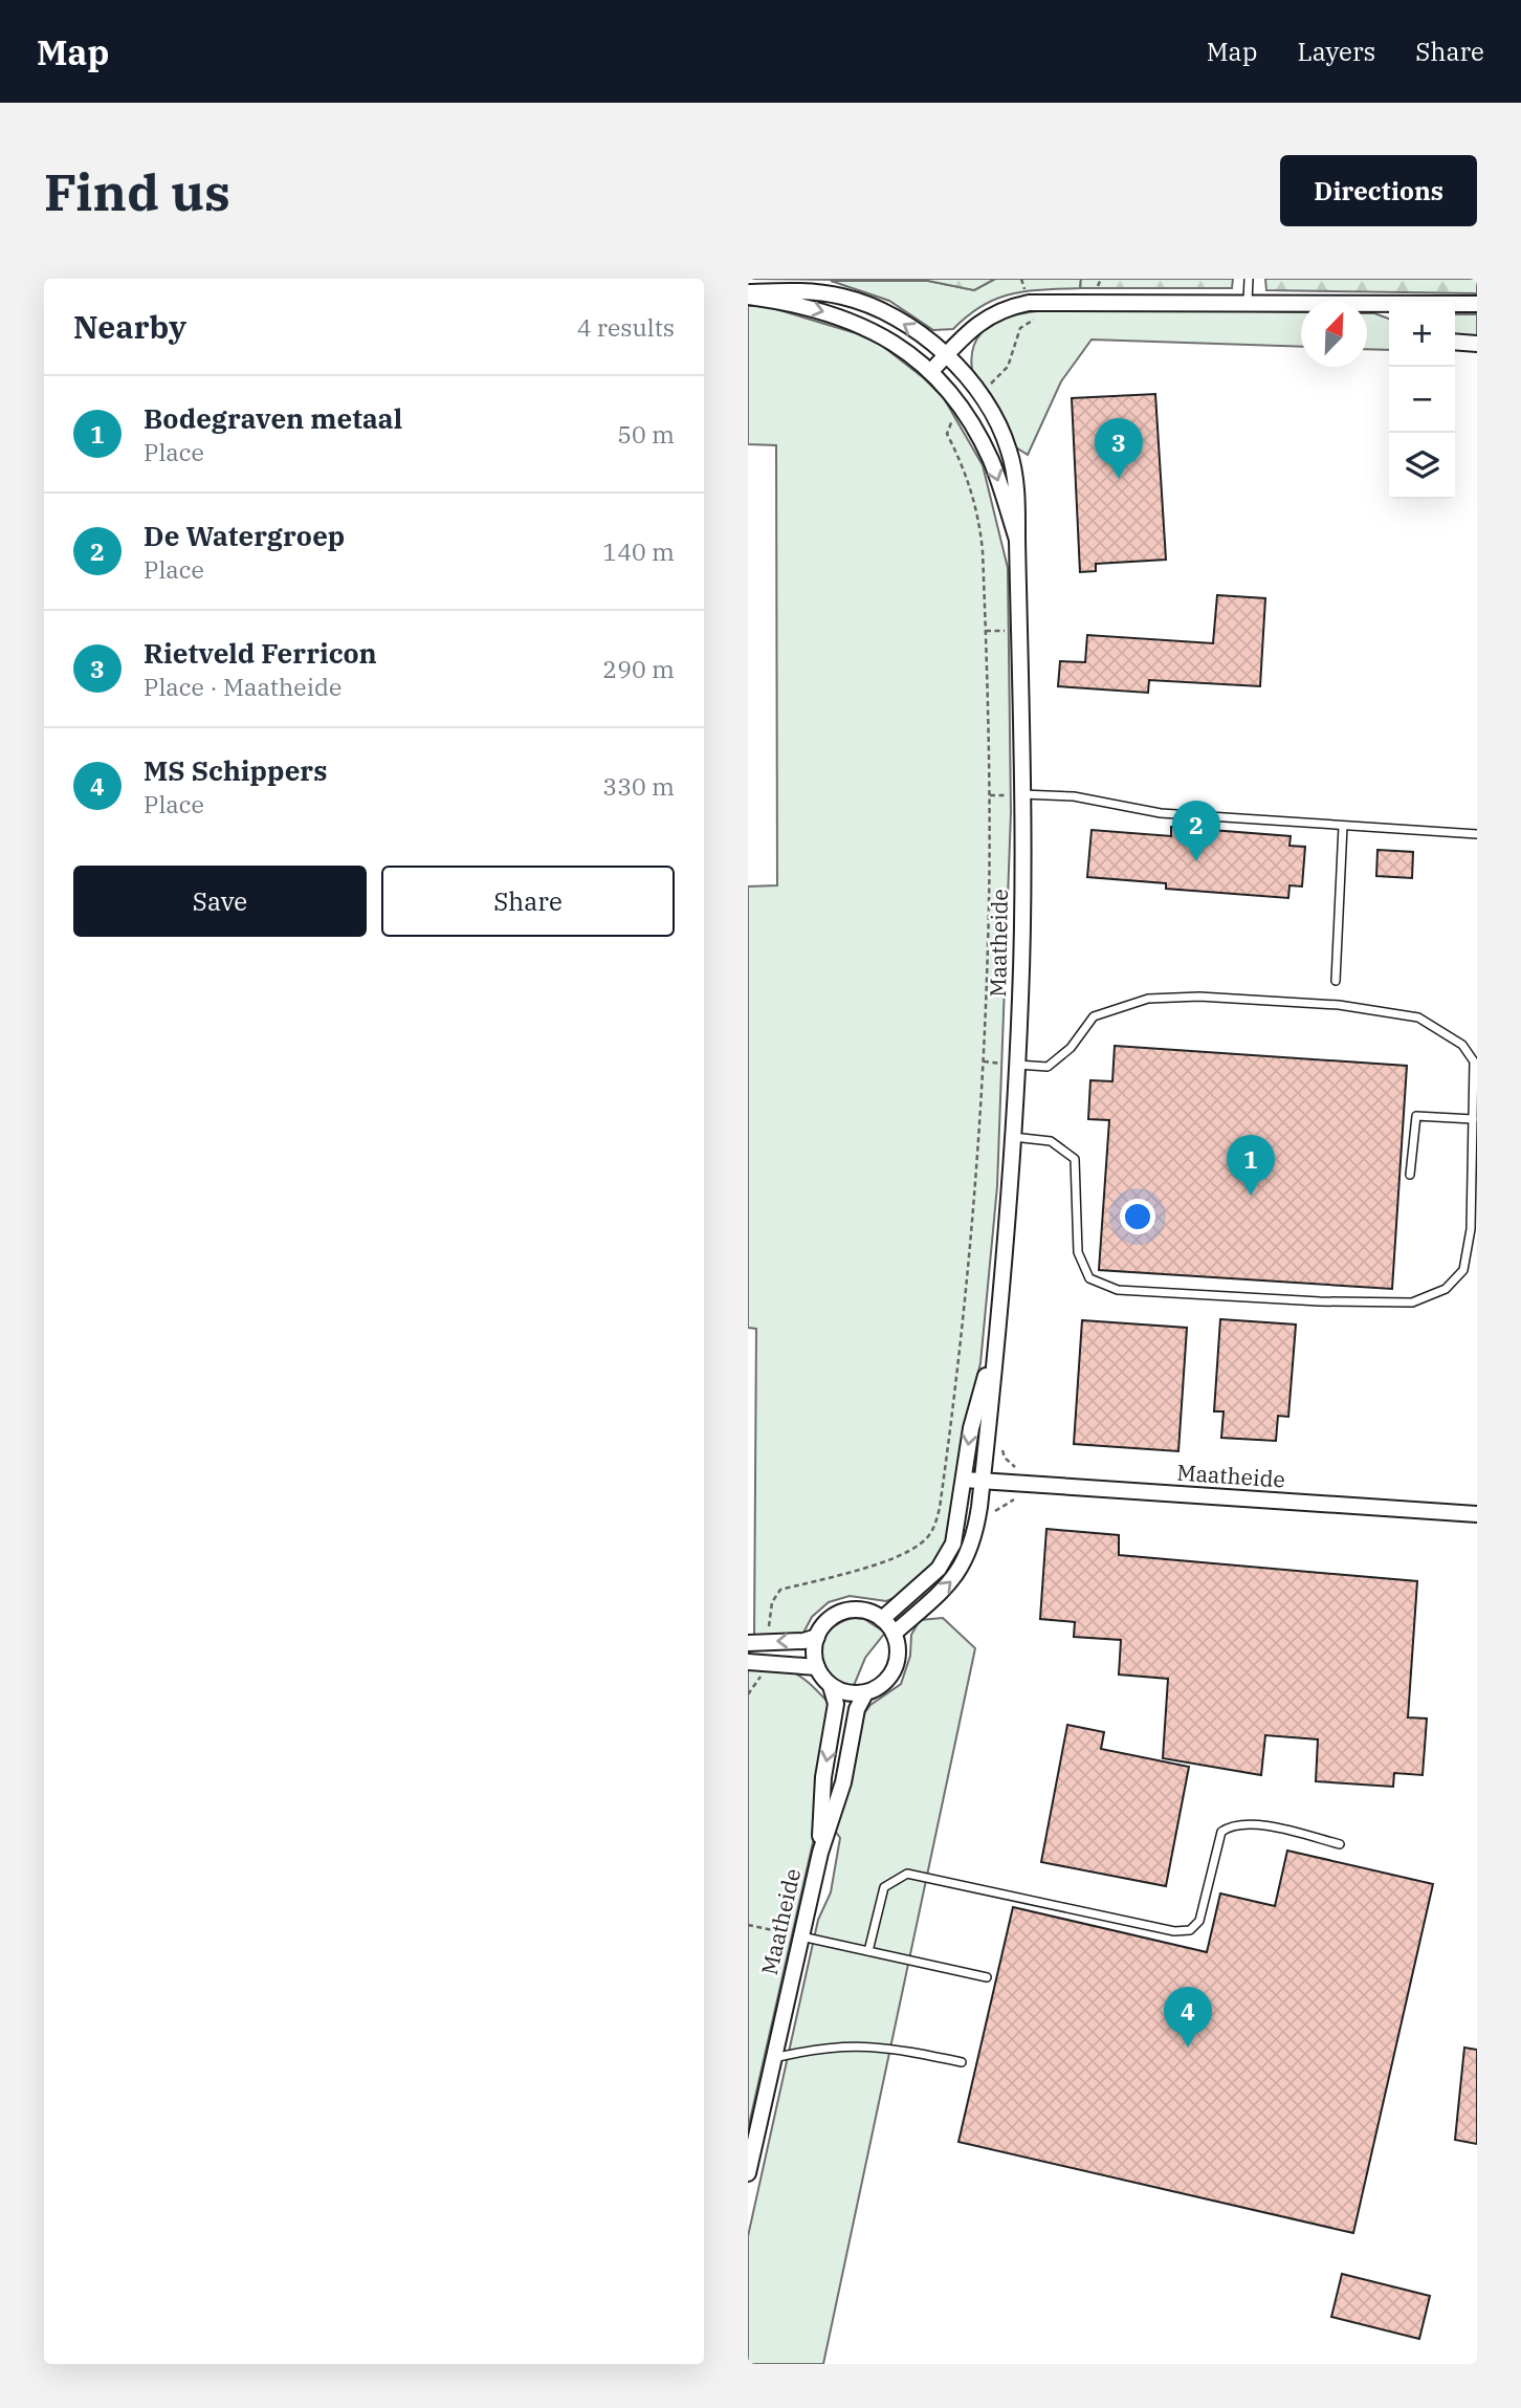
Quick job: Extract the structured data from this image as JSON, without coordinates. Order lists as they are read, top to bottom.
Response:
{
  "streets": {
    "street": ["Maatheide"]
  },
  "north": "top right",
  "page": {
    "header": "Map",
    "nav": ["Map", "Layers", "Share"],
    "buttons": [
      "Directions",
      ["Save", "Share"]
    ],
    "title": "Find us",
    "heading": ["Nearby", "4 results"],
    "map_buttons": ["+", "−"],
    "list": [
      {
        "mark": "1",
        "name": "Bodegraven metaal",
        "note": "Place",
        "value": "50 m"
      },
      {
        "mark": "2",
        "name": "De Watergroep",
        "note": "Place",
        "value": "140 m"
      },
      {
        "mark": "3",
        "name": "Rietveld Ferricon",
        "note": "Place · Maatheide",
        "value": "290 m"
      },
      {
        "mark": "4",
        "name": "MS Schippers",
        "note": "Place",
        "value": "330 m"
      }
    ],
    "pins": [
      "3",
      "2",
      "1",
      "4"
    ]
  }
}
